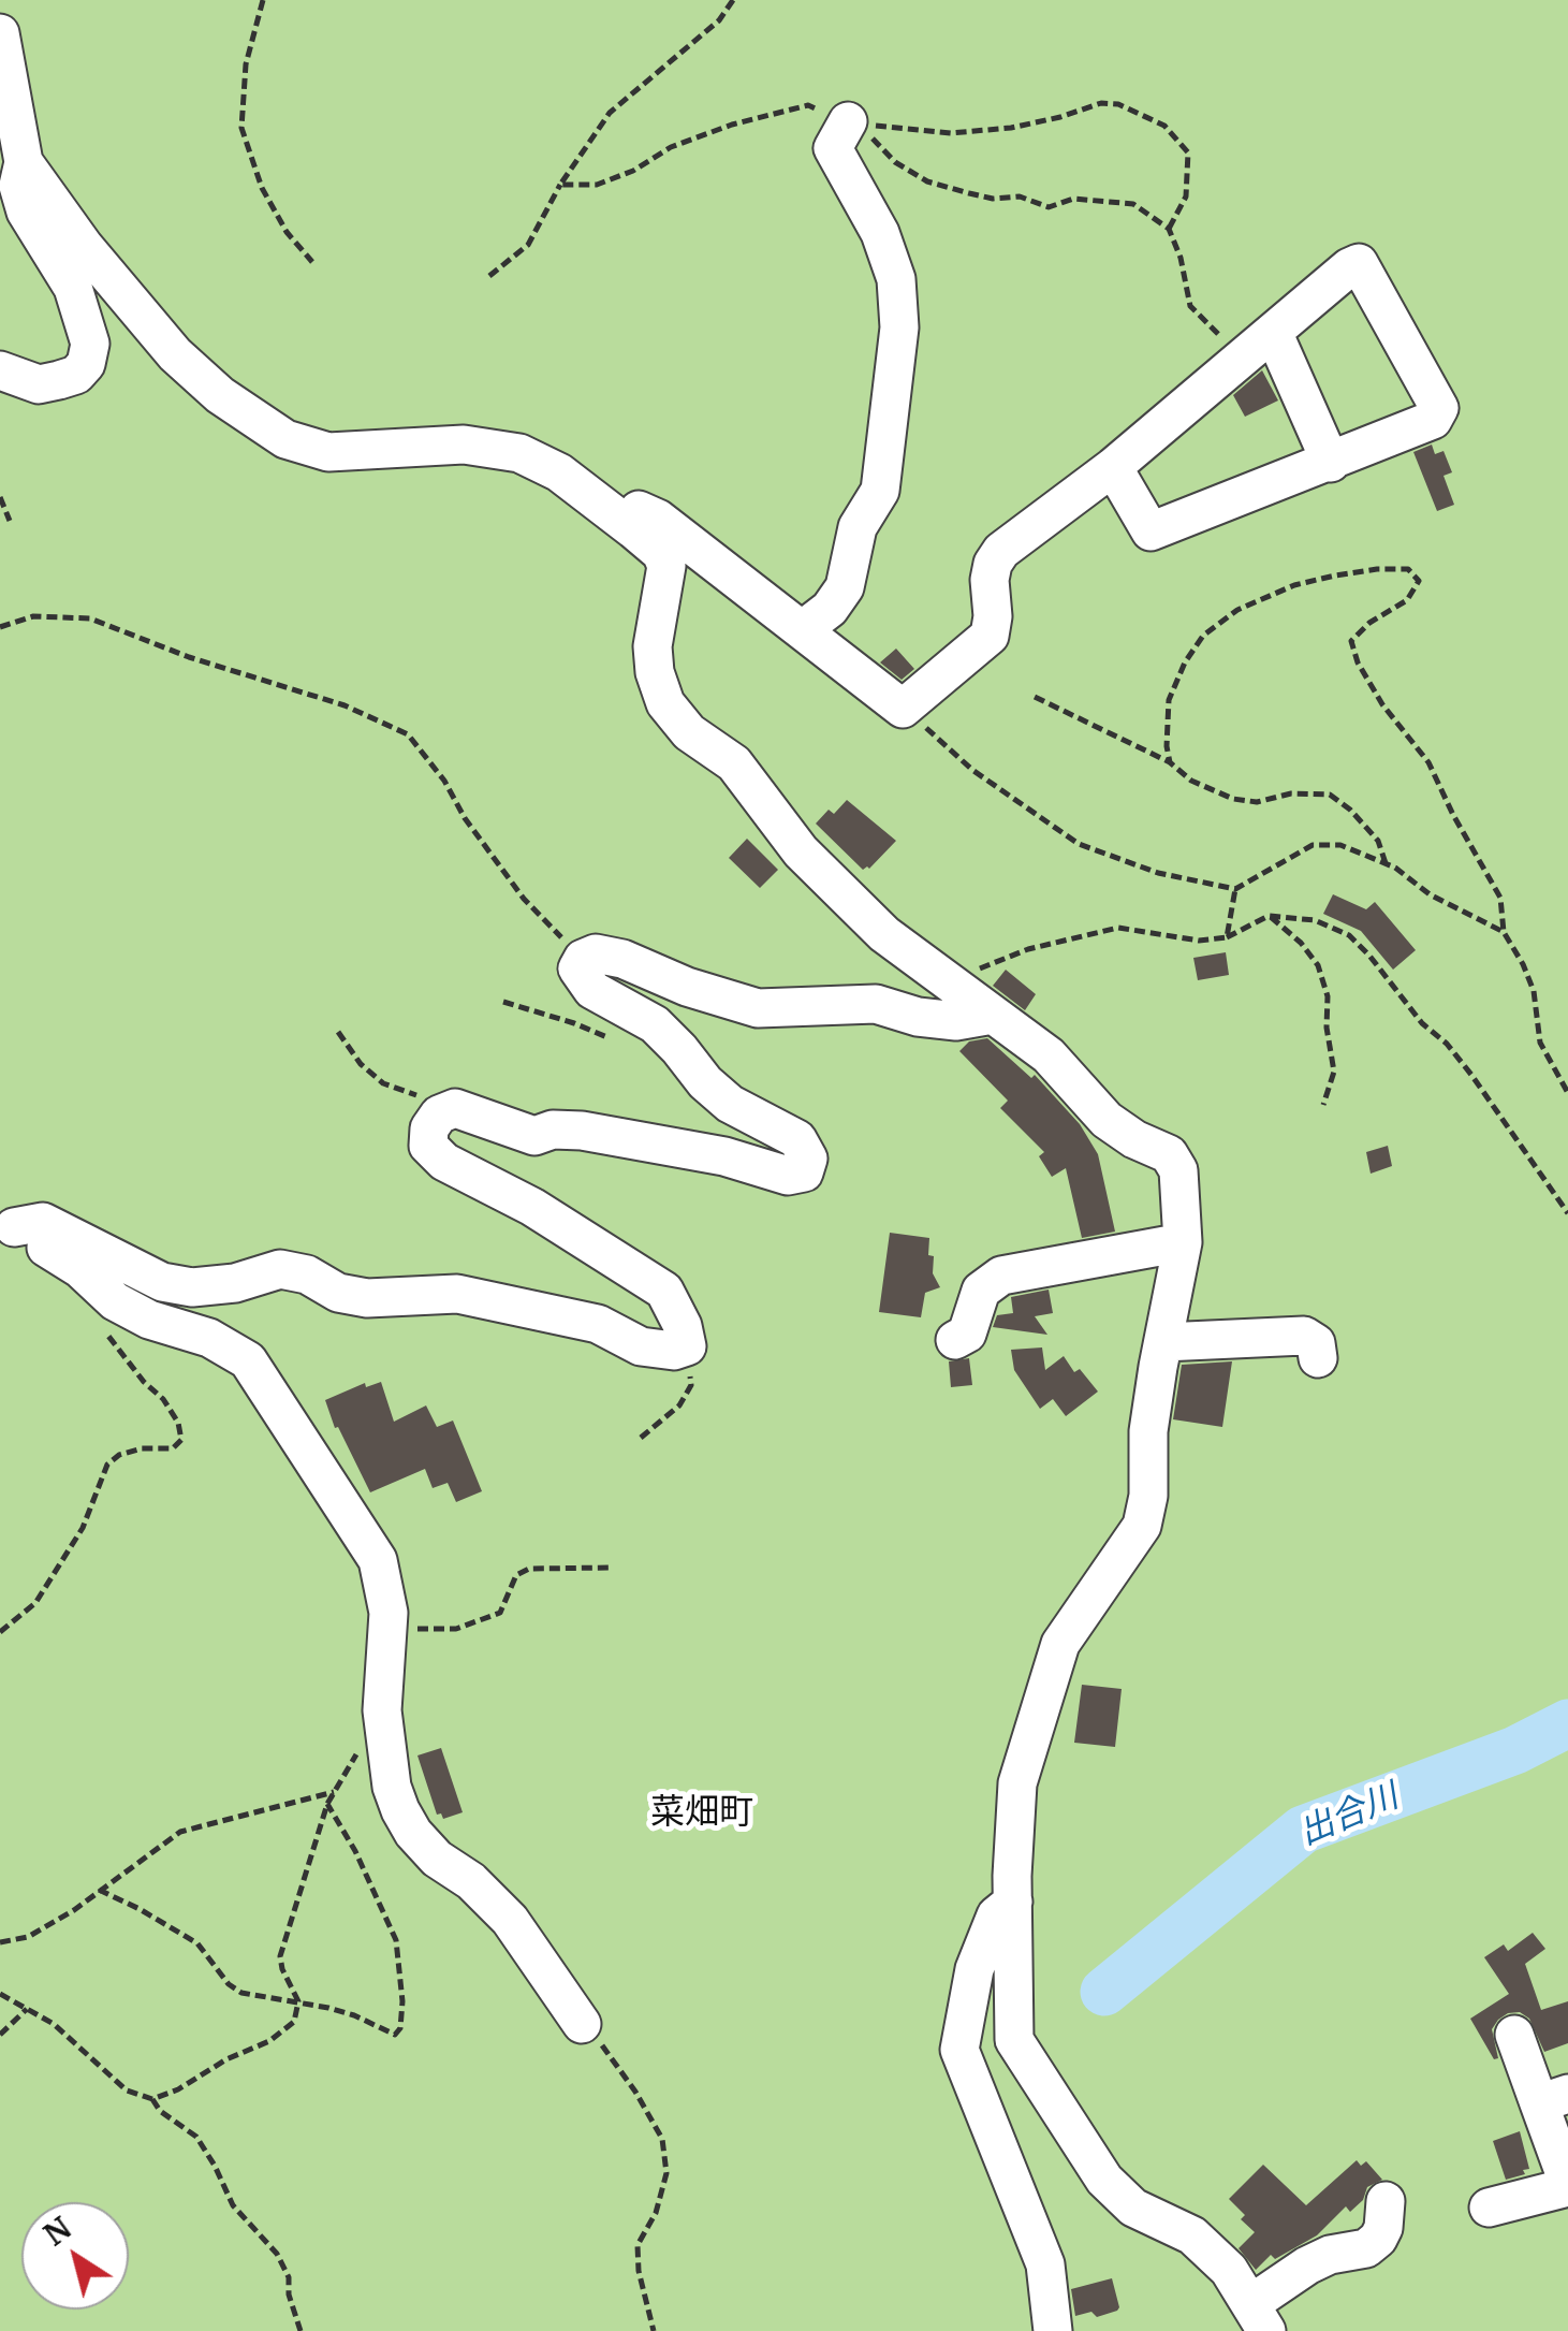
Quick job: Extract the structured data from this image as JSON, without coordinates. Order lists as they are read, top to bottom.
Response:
{
  "districts": ["菜畑町"],
  "water": ["出合川"],
  "north": "top left"
}
